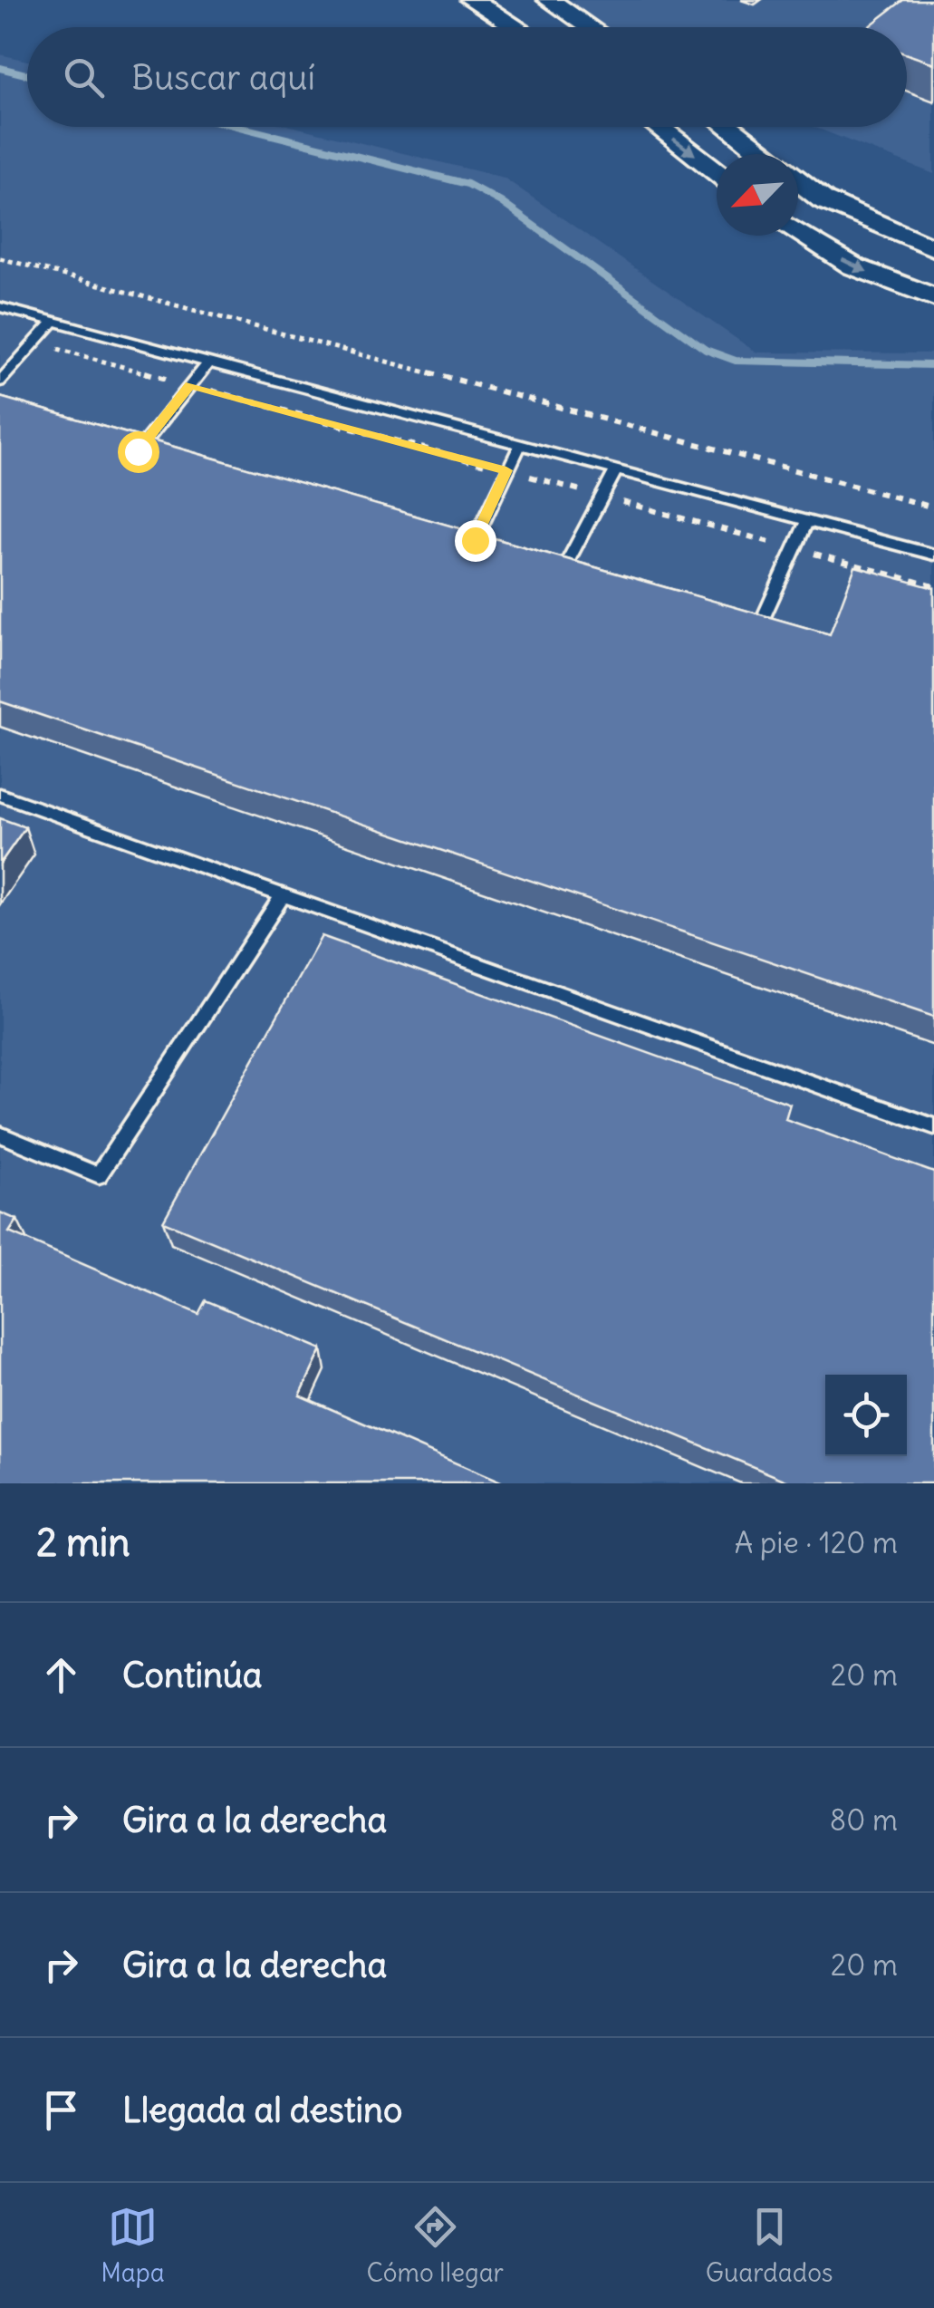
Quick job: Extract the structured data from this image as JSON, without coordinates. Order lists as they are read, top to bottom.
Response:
{
  "north": "bottom left",
  "page": {
    "search": "Buscar aquí",
    "heading": ["2 min", "A pie · 120 m"],
    "list": [
      ["Continúa", "20 m"],
      ["Gira a la derecha", "80 m"],
      ["Gira a la derecha", "20 m"],
      "Llegada al destino"
    ],
    "nav": ["Mapa", "Cómo llegar", "Guardados"]
  }
}
